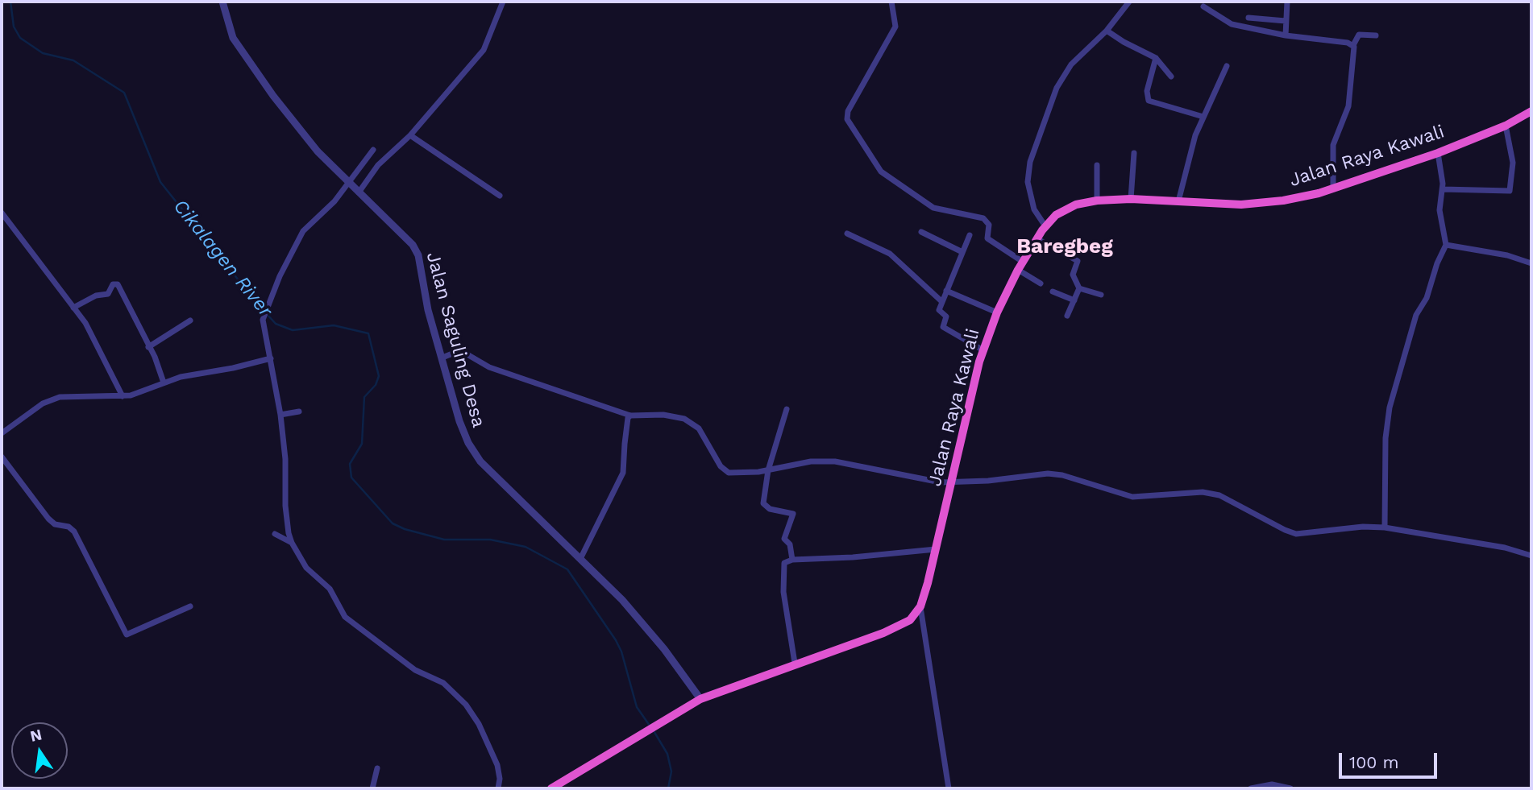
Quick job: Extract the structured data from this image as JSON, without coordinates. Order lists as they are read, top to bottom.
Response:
{
  "streets": {
    "highway": ["Jalan Raya Kawali"],
    "street": ["Jalan Saguling Desa"]
  },
  "districts": ["Baregbeg"],
  "water": ["Cikalagen River"],
  "scale_bar": "100 m",
  "north": "top"
}
